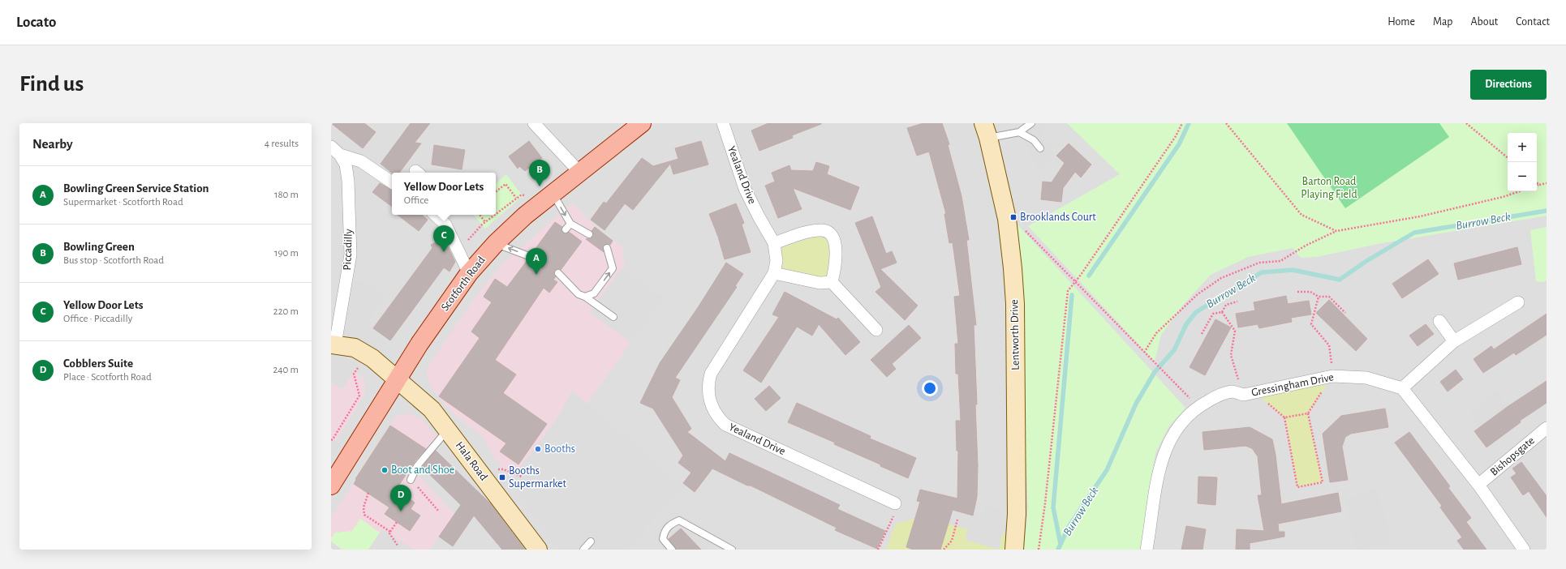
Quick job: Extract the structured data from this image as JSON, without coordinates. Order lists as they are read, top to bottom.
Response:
{
  "streets": {
    "main road": ["Scotforth Road"],
    "street": [
      "Yealand Drive",
      "Piccadilly",
      "Lentworth Drive",
      "Gressingham Drive",
      "Bishopsgate",
      "Hala Road"
    ]
  },
  "crossings": [
    ["Piccadilly", "Hala Road"],
    ["Scotforth Road", "Hala Road"]
  ],
  "water": ["Burrow Beck"],
  "parks": ["Barton Road Playing Field"],
  "places": {
    "transit": ["Brooklands Court", "Booths Supermarket"],
    "other": ["Booths", "Boot and Shoe"]
  },
  "page": {
    "header": "Locato",
    "nav": [
      "Home",
      "Map",
      "About",
      "Contact"
    ],
    "buttons": "Directions",
    "title": "Find us",
    "heading": ["Nearby", "4 results"],
    "map_buttons": ["+", "−"],
    "pins": [
      "B",
      "C",
      "A",
      "D"
    ],
    "list": [
      {
        "mark": "A",
        "name": "Bowling Green Service Station",
        "note": "Supermarket · Scotforth Road",
        "value": "180 m"
      },
      {
        "mark": "B",
        "name": "Bowling Green",
        "note": "Bus stop · Scotforth Road",
        "value": "190 m"
      },
      {
        "mark": "C",
        "name": "Yellow Door Lets",
        "note": "Office · Piccadilly",
        "value": "220 m"
      },
      {
        "mark": "D",
        "name": "Cobblers Suite",
        "note": "Place · Scotforth Road",
        "value": "240 m"
      }
    ],
    "popup": ["Yellow Door Lets", "Office"]
  }
}
